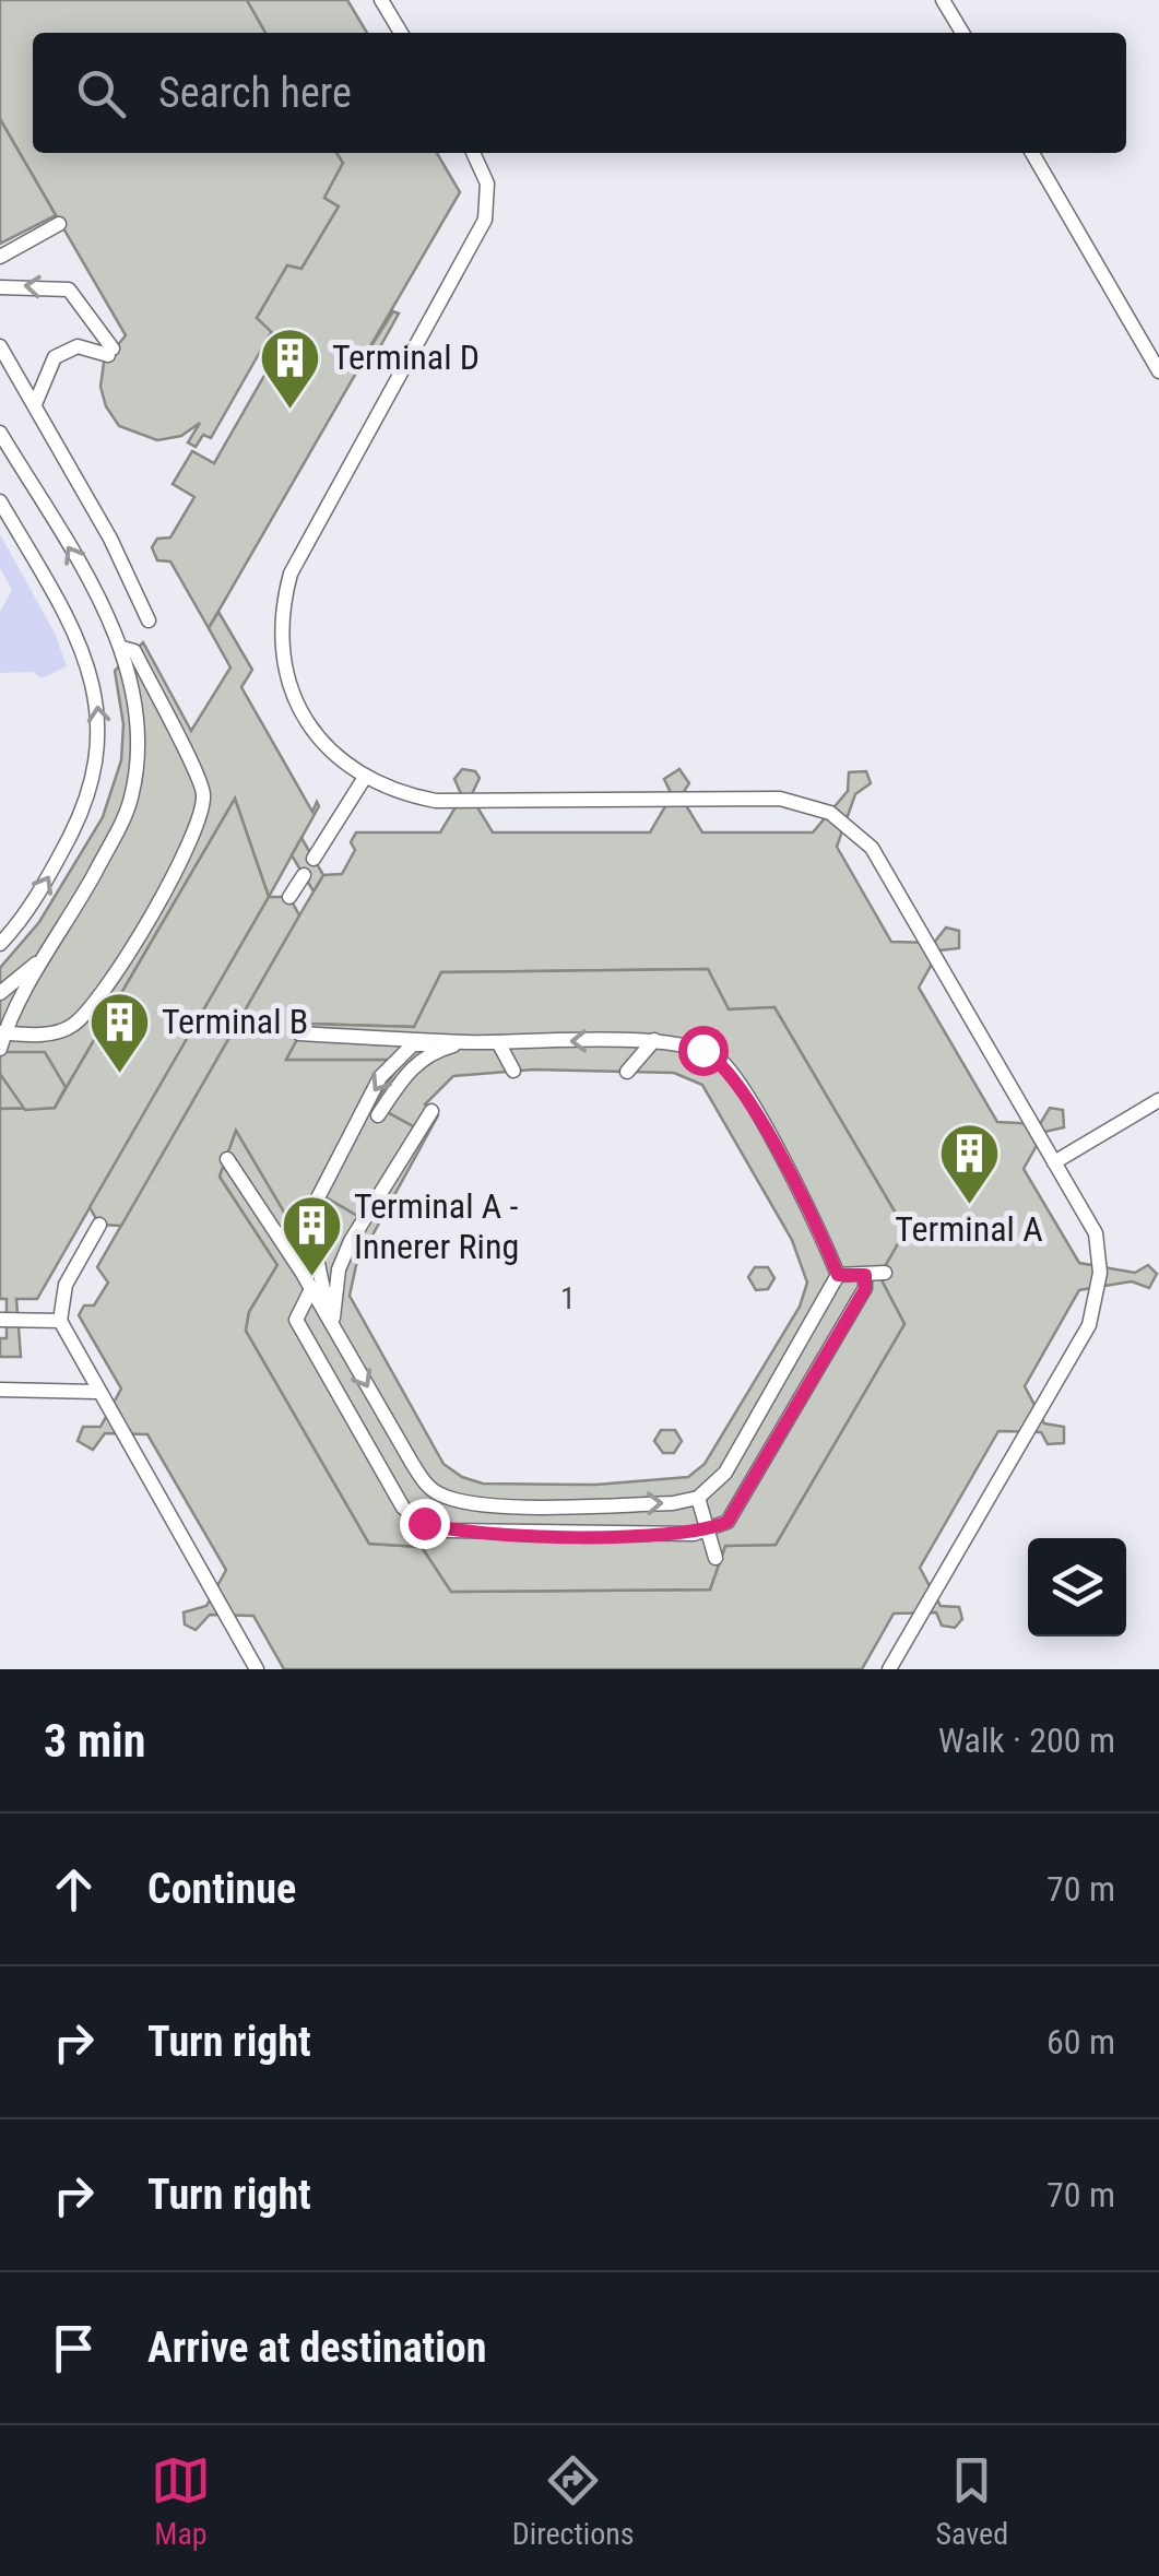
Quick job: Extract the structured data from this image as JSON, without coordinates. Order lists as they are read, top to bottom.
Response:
{
  "places": {
    "building": [
      "Terminal D",
      "Terminal B",
      "Terminal A",
      "Terminal A - Innerer Ring"
    ]
  },
  "house_numbers": ["1"],
  "page": {
    "search": "Search here",
    "heading": ["3 min", "Walk · 200 m"],
    "list": [
      ["Continue", "70 m"],
      ["Turn right", "60 m"],
      ["Turn right", "70 m"],
      "Arrive at destination"
    ],
    "nav": ["Map", "Directions", "Saved"]
  }
}
